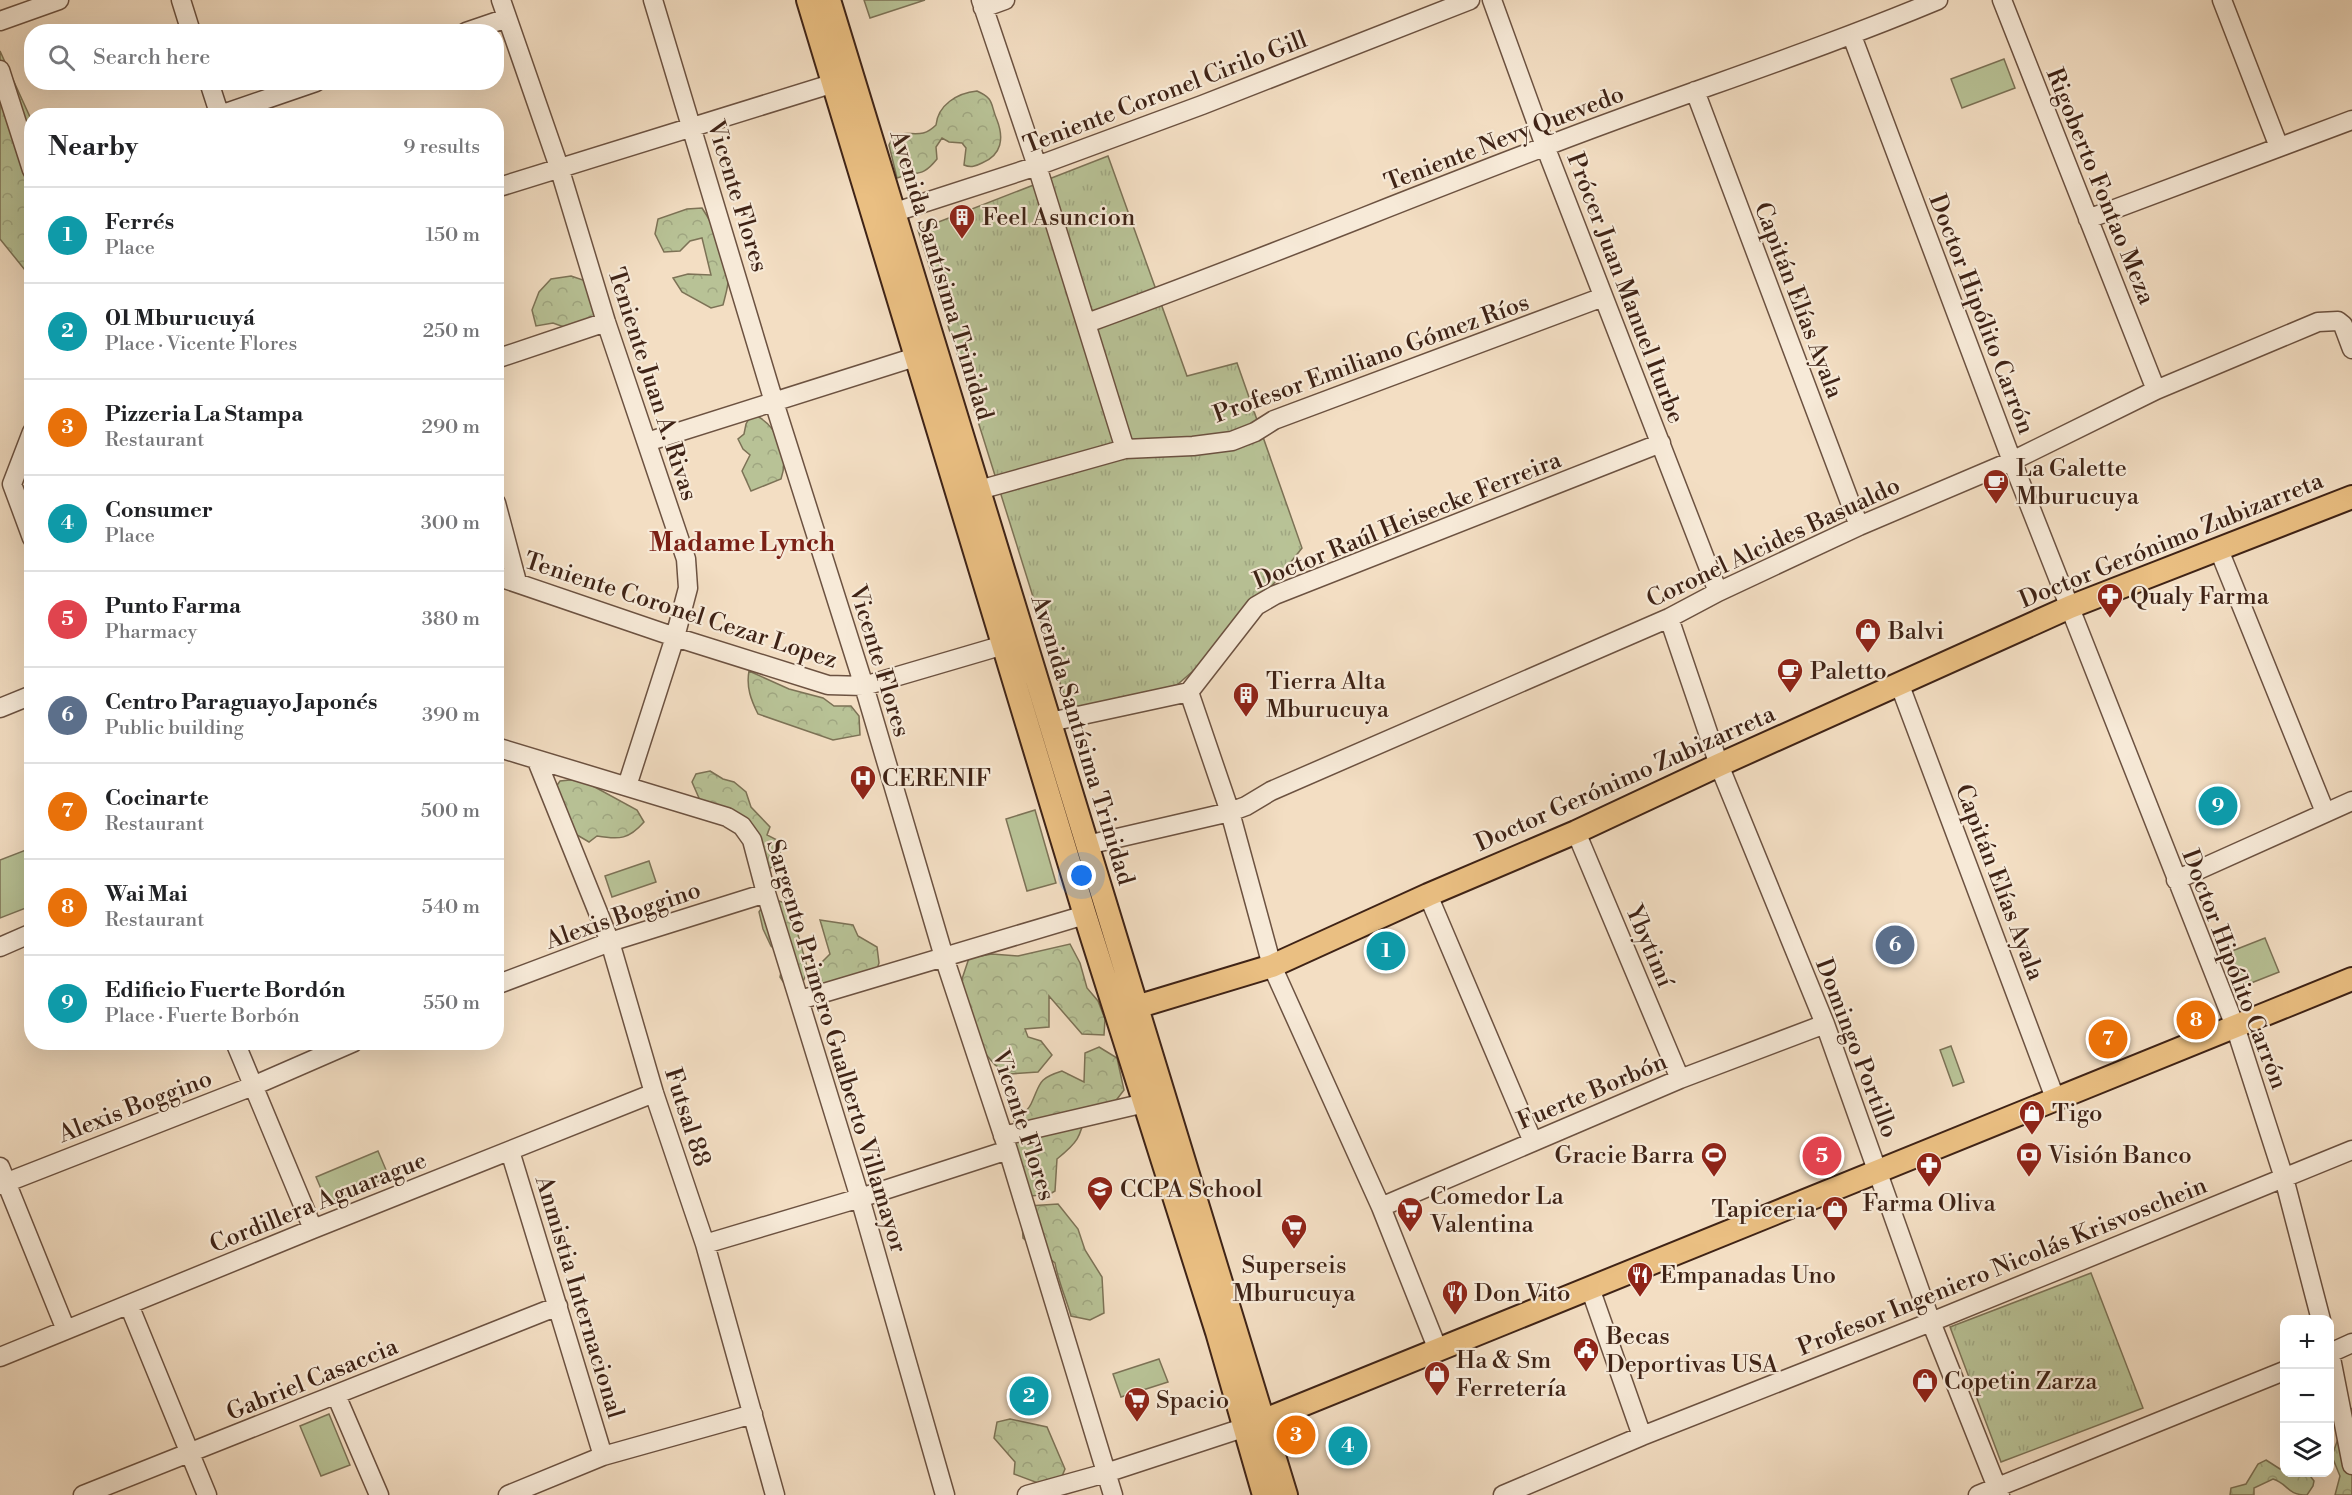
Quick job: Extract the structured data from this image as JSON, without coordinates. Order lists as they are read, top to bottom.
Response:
{
  "streets": {
    "main road": ["Avenida Santísima Trinidad", "Doctor Gerónimo Zubizarreta"],
    "street": [
      "Teniente Coronel Cirilo Gill",
      "Teniente Nevy Quevedo",
      "Rigoberto Fontao Meza",
      "Vicente Flores",
      "Prócer Juan Manuel Iturbe",
      "Capitán Elías Ayala",
      "Doctor Hipólito Carrón",
      "Profesor Emiliano Gómez Ríos",
      "Teniente Juan A. Rivas",
      "Doctor Raúl Heisecke Ferreira",
      "Coronel Alcides Basualdo",
      "Teniente Coronel Cezar Lopez",
      "Alexis Boggino",
      "Ybytimí",
      "Sargento Primero Gualberto Villamayor",
      "Domingo Portillo",
      "Fuerte Borbón",
      "Futsal 88",
      "Cordillera Aguarague",
      "Profesor Ingeniero Nicolás Krisvoschein",
      "Anmistia Internacional",
      "Gabriel Casaccia"
    ]
  },
  "crossings": [
    ["Teniente Coronel Cirilo Gill", "Avenida Santísima Trinidad"],
    ["Teniente Nevy Quevedo", "Prócer Juan Manuel Iturbe"],
    ["Teniente Nevy Quevedo", "Capitán Elías Ayala"],
    ["Teniente Nevy Quevedo", "Doctor Hipólito Carrón"],
    ["Rigoberto Fontao Meza", "Coronel Alcides Basualdo"],
    ["Vicente Flores", "Teniente Coronel Cezar Lopez"],
    ["Avenida Santísima Trinidad", "Profesor Emiliano Gómez Ríos"],
    ["Avenida Santísima Trinidad", "Doctor Gerónimo Zubizarreta"],
    ["Avenida Santísima Trinidad", "Coronel Alcides Basualdo"],
    ["Avenida Santísima Trinidad", "Teniente Coronel Cezar Lopez"],
    ["Prócer Juan Manuel Iturbe", "Profesor Emiliano Gómez Ríos"],
    ["Prócer Juan Manuel Iturbe", "Doctor Raúl Heisecke Ferreira"],
    ["Prócer Juan Manuel Iturbe", "Coronel Alcides Basualdo"],
    ["Capitán Elías Ayala", "Doctor Gerónimo Zubizarreta"],
    ["Capitán Elías Ayala", "Coronel Alcides Basualdo"],
    ["Doctor Hipólito Carrón", "Doctor Gerónimo Zubizarreta"],
    ["Doctor Hipólito Carrón", "Coronel Alcides Basualdo"],
    ["Doctor Hipólito Carrón", "Profesor Ingeniero Nicolás Krisvoschein"],
    ["Teniente Juan A. Rivas", "Teniente Coronel Cezar Lopez"],
    ["Teniente Juan A. Rivas", "Sargento Primero Gualberto Villamayor"],
    ["Doctor Gerónimo Zubizarreta", "Ybytimí"],
    ["Doctor Gerónimo Zubizarreta", "Domingo Portillo"],
    ["Coronel Alcides Basualdo", "Domingo Portillo"],
    ["Alexis Boggino", "Sargento Primero Gualberto Villamayor"],
    ["Alexis Boggino", "Futsal 88"],
    ["Ybytimí", "Fuerte Borbón"],
    ["Sargento Primero Gualberto Villamayor", "Futsal 88"],
    ["Domingo Portillo", "Fuerte Borbón"],
    ["Domingo Portillo", "Profesor Ingeniero Nicolás Krisvoschein"],
    ["Futsal 88", "Cordillera Aguarague"],
    ["Cordillera Aguarague", "Anmistia Internacional"],
    ["Anmistia Internacional", "Gabriel Casaccia"]
  ],
  "districts": ["Madame Lynch"],
  "places": {
    "building": ["Feel Asuncion", "Tierra Alta Mburucuya"],
    "cafe": ["La Galette Mburucuya", "Paletto"],
    "pharmacy": ["Qualy Farma", "Farma Oliva"],
    "shop": [
      "Balvi",
      "Tigo",
      "Tapiceria",
      "Ha & Sm Ferretería",
      "Copetin Zarza"
    ],
    "hospital": ["CERENIF"],
    "sports": ["Gracie Barra"],
    "bank": ["Visión Banco"],
    "school or university": ["CCPA School"],
    "supermarket": ["Comedor La Valentina", "Superseis Mburucuya", "Spacio"],
    "restaurant": ["Empanadas Uno", "Don Vito"],
    "public building": ["Becas Deportivas USA"]
  },
  "page": {
    "search": "Search here",
    "heading": ["Nearby", "9 results"],
    "list": [
      {
        "mark": "1",
        "name": "Ferrés",
        "note": "Place",
        "value": "150 m"
      },
      {
        "mark": "2",
        "name": "01 Mburucuyá",
        "note": "Place · Vicente Flores",
        "value": "250 m"
      },
      {
        "mark": "3",
        "name": "Pizzeria La Stampa",
        "note": "Restaurant",
        "value": "290 m"
      },
      {
        "mark": "4",
        "name": "Consumer",
        "note": "Place",
        "value": "300 m"
      },
      {
        "mark": "5",
        "name": "Punto Farma",
        "note": "Pharmacy",
        "value": "380 m"
      },
      {
        "mark": "6",
        "name": "Centro Paraguayo Japonés",
        "note": "Public building",
        "value": "390 m"
      },
      {
        "mark": "7",
        "name": "Cocinarte",
        "note": "Restaurant",
        "value": "500 m"
      },
      {
        "mark": "8",
        "name": "Wai Mai",
        "note": "Restaurant",
        "value": "540 m"
      },
      {
        "mark": "9",
        "name": "Edificio Fuerte Bordón",
        "note": "Place · Fuerte Borbón",
        "value": "550 m"
      }
    ],
    "pins": [
      "9",
      "6",
      "1",
      "8",
      "7",
      "5",
      "2",
      "3",
      "4"
    ],
    "map_buttons": ["+", "−"]
  }
}
